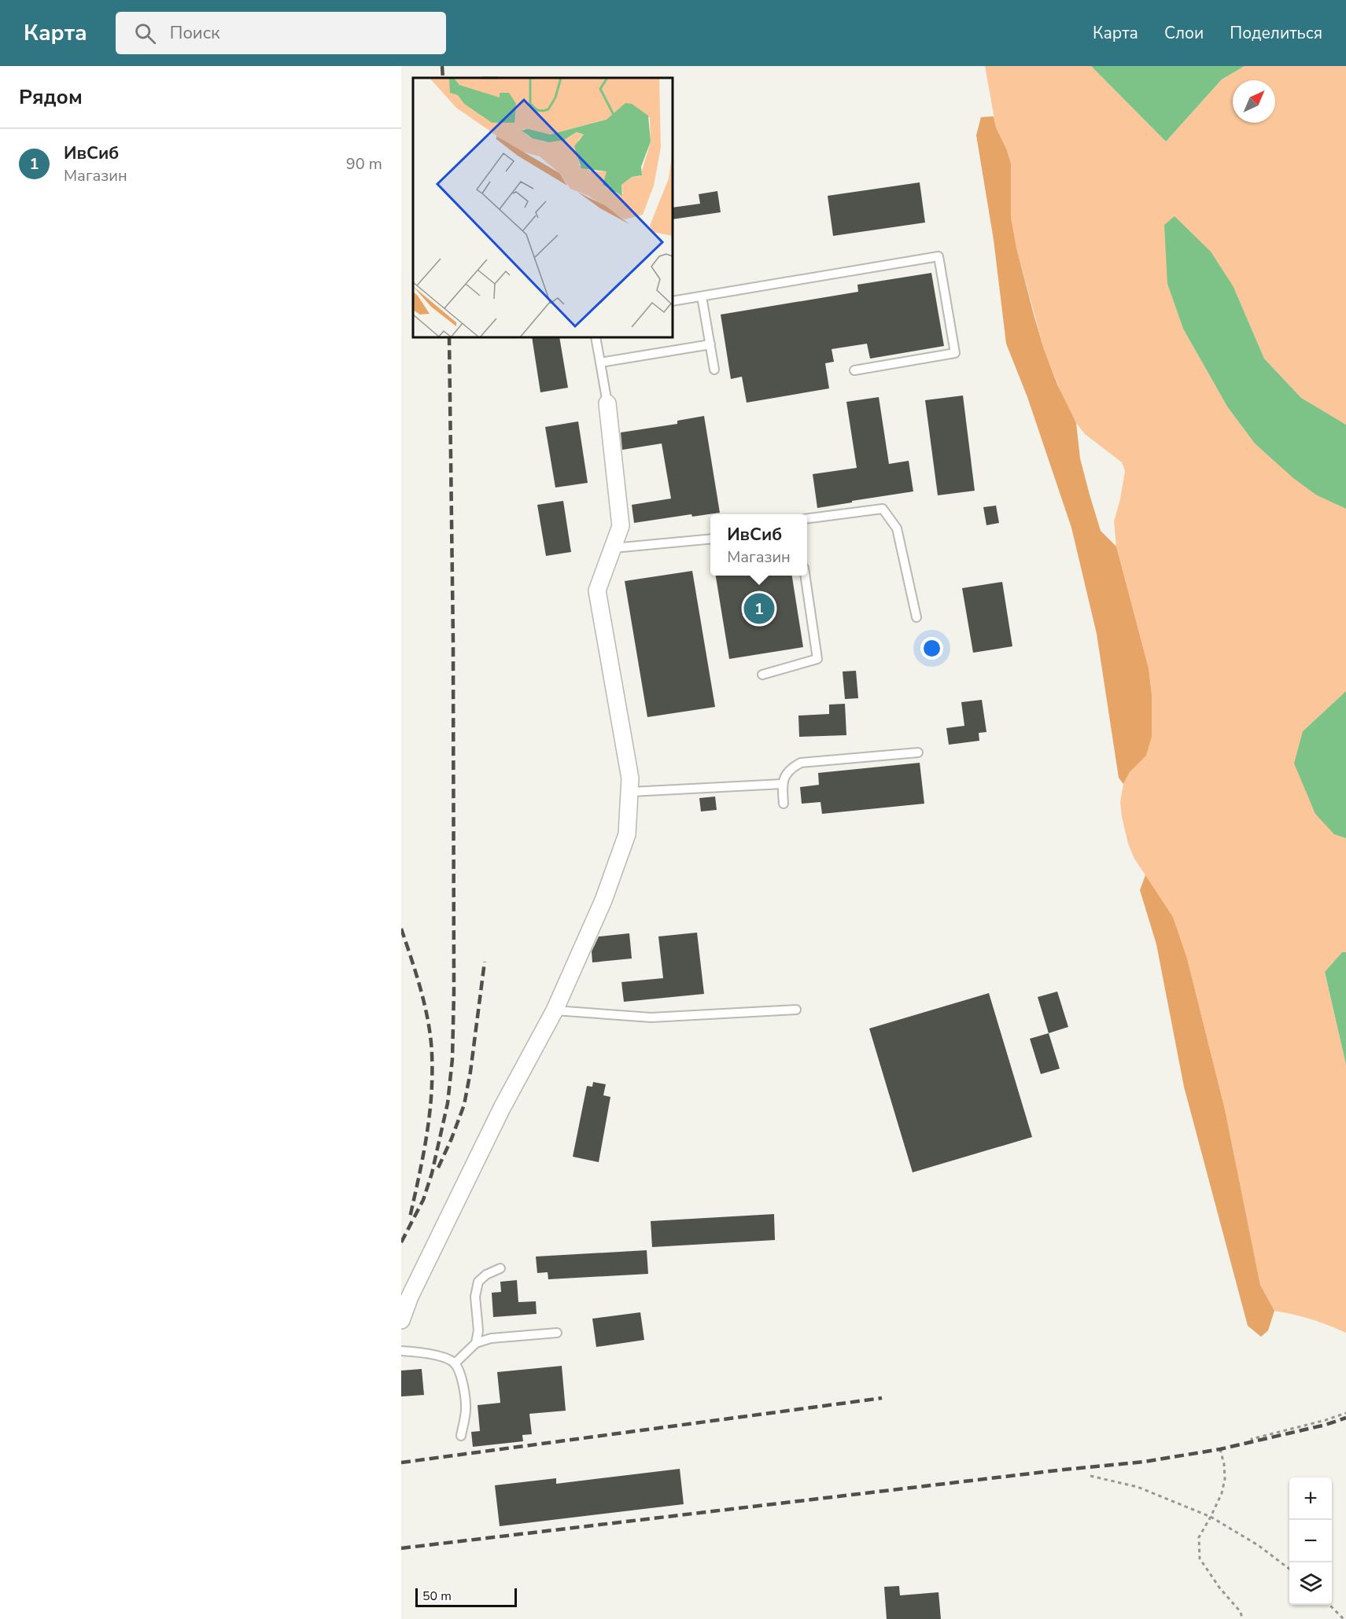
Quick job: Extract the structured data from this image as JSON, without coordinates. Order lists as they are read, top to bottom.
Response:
{
  "scale_bar": "50 m",
  "north": "top right",
  "page": {
    "header": "Карта",
    "search": "Поиск",
    "nav": ["Карта", "Слои", "Поделиться"],
    "heading": "Рядом",
    "list": [
      {
        "mark": "1",
        "name": "ИвСиб",
        "note": "Магазин",
        "value": "90 m"
      }
    ],
    "popup": ["ИвСиб", "Магазин"],
    "pins": "1",
    "map_buttons": ["+", "−"],
    "scale": "50 m"
  }
}
